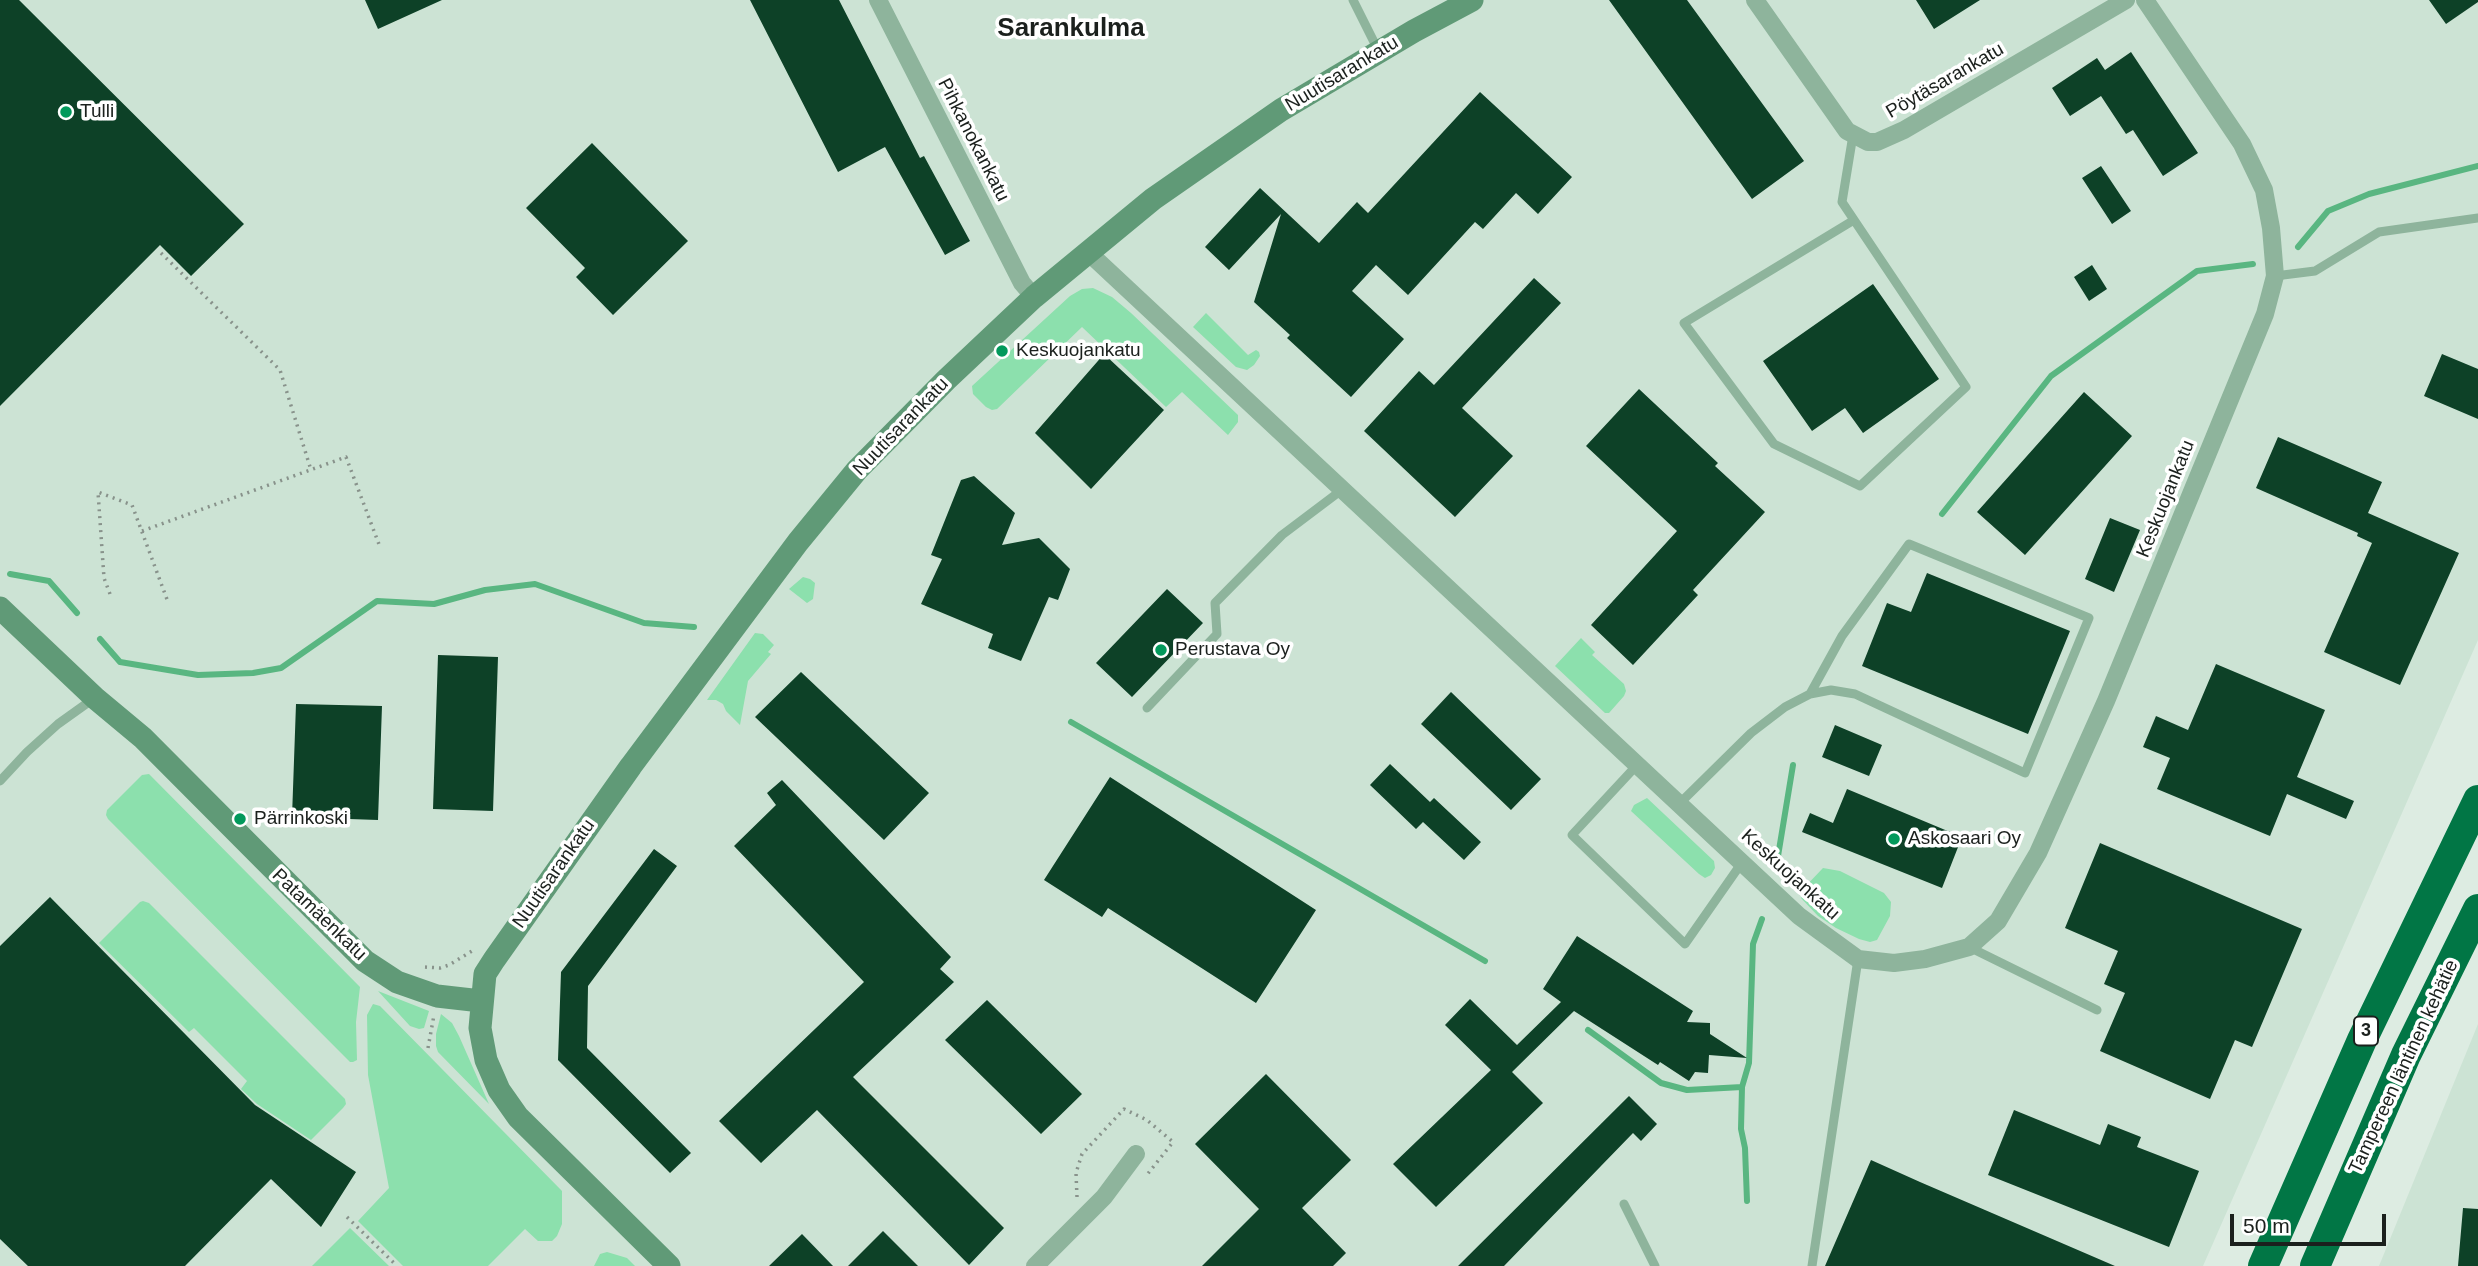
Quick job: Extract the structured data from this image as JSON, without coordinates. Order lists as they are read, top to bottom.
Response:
{
  "streets": {
    "highway": ["3", "Tampereen läntinen kehätie"],
    "main road": ["Nuutisarankatu", "Patamäenkatu"],
    "street": ["Pöytäsarankatu", "Pihkanokankatu", "Keskuojankatu"]
  },
  "crossings": [
    ["Nuutisarankatu", "Pihkanokankatu"],
    ["Nuutisarankatu", "Keskuojankatu"],
    ["Nuutisarankatu", "Patamäenkatu"]
  ],
  "districts": ["Sarankulma"],
  "places": [
    "Tulli",
    "Keskuojankatu",
    "Perustava Oy",
    "Pärrinkoski",
    "Askosaari Oy"
  ],
  "scale_bar": "50 m"
}
